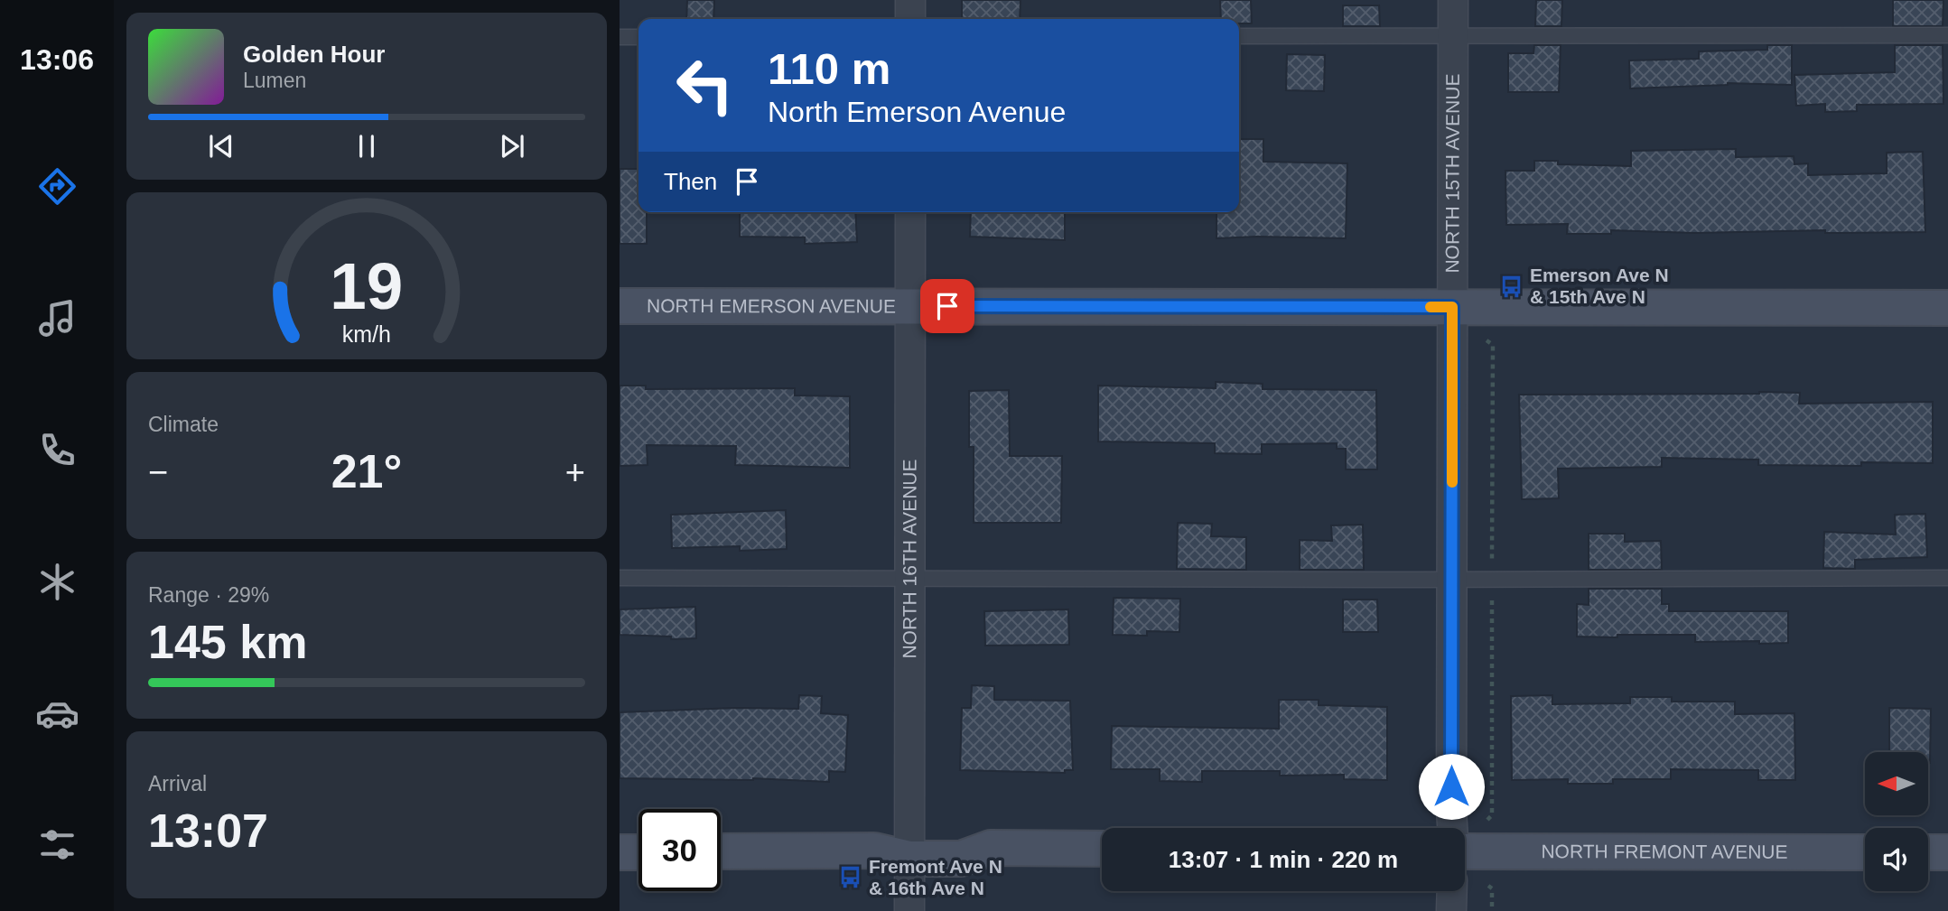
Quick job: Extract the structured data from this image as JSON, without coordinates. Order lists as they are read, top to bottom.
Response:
{
  "streets": {
    "street": [
      "NORTH 15TH AVENUE",
      "NORTH EMERSON AVENUE",
      "NORTH 16TH AVENUE",
      "NORTH FREMONT AVENUE"
    ]
  },
  "crossings": [
    ["NORTH 15TH AVENUE", "NORTH EMERSON AVENUE"],
    ["NORTH EMERSON AVENUE", "NORTH 16TH AVENUE"]
  ],
  "places": {
    "bus stop": ["Emerson Ave N & 15th Ave N", "Fremont Ave N & 16th Ave N"]
  },
  "north": "left",
  "page": {
    "tabs": "13:06",
    "turn": ["110 m", "North Emerson Avenue"],
    "song": ["Golden Hour", "Lumen"],
    "then": "Then",
    "tile": [
      "Climate",
      ["Range · 29%", "145 km"],
      ["Arrival", "13:07"]
    ],
    "heat": ["−", "21°", "+"],
    "limit": "30",
    "trip": "13:07 · 1 min · 220 m",
    "gauge": ["19", "km/h"]
  }
}
